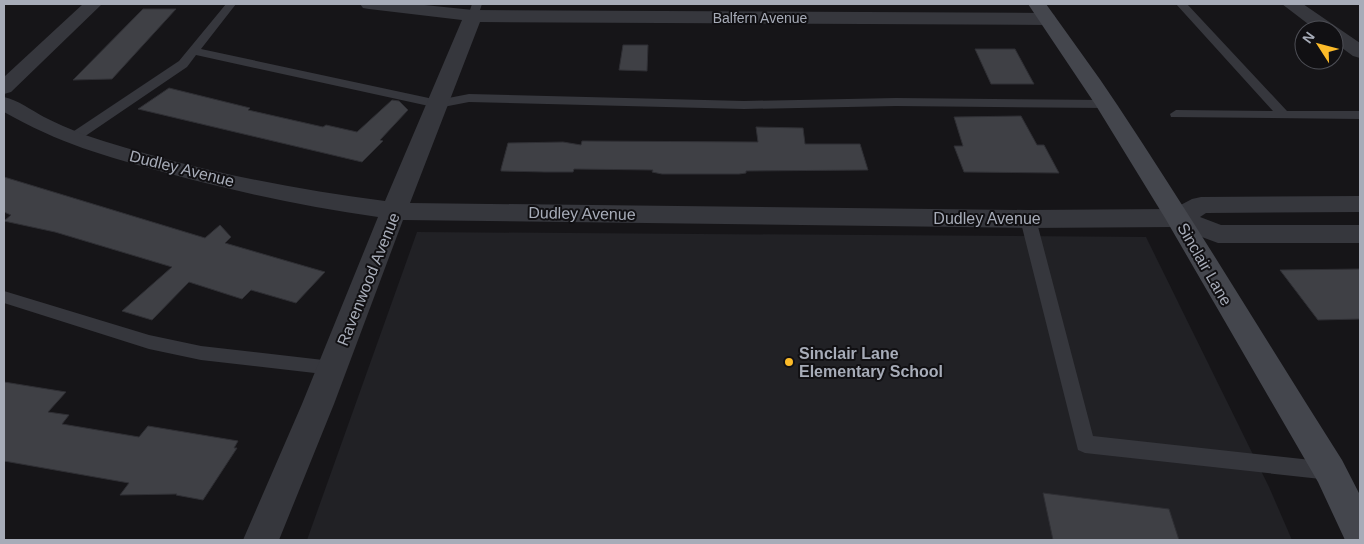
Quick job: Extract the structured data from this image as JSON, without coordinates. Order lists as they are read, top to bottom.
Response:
{
  "streets": {
    "main road": ["Sinclair Lane"],
    "street": ["Balfern Avenue", "Dudley Avenue", "Ravenwood Avenue"]
  },
  "crossings": [
    ["Balfern Avenue", "Sinclair Lane"],
    ["Balfern Avenue", "Ravenwood Avenue"],
    ["Dudley Avenue", "Sinclair Lane"],
    ["Dudley Avenue", "Ravenwood Avenue"]
  ],
  "places": ["Sinclair Lane Elementary School"],
  "north": "top left"
}
